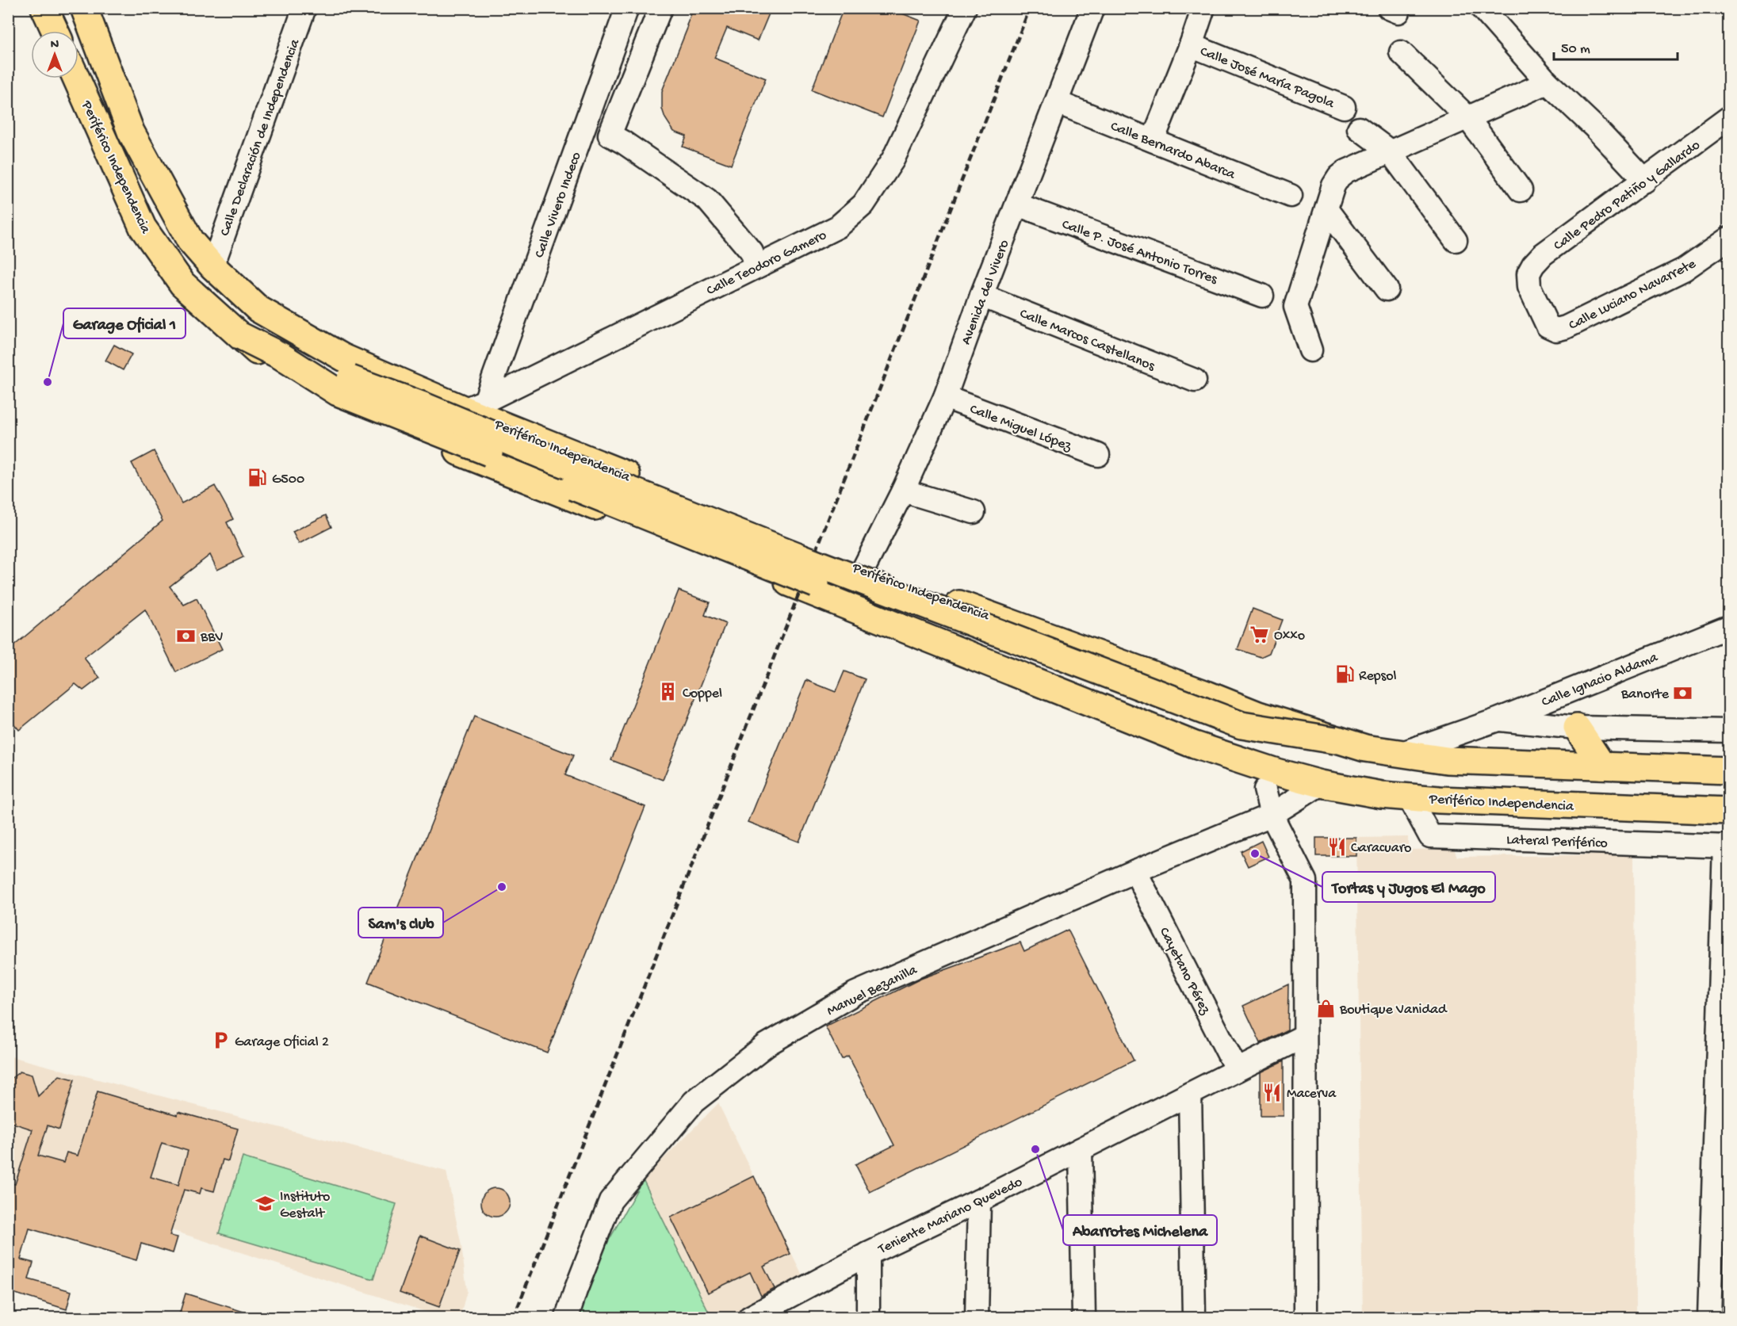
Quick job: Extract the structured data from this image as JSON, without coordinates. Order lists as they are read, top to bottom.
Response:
{
  "streets": {
    "highway": ["Periférico Independencia"],
    "street": [
      "Calle José María Pagola",
      "Calle Declaración de Independencia",
      "Calle Bernardo Abarca",
      "Calle Pedro Patiño y Gallardo",
      "Calle Vivero Indeco",
      "Calle P. José Antonio Torres",
      "Calle Teodoro Gamero",
      "Avenida del Vivero",
      "Calle Luciano Navarrete",
      "Calle Marcos Castellanos",
      "Calle Miguel López",
      "Calle Ignacio Aldama",
      "Lateral Periférico",
      "Cayetano Pérez",
      "Manuel Bezanilla",
      "Teniente Mariano Quevedo"
    ]
  },
  "crossings": [
    ["Calle Declaración de Independencia", "Periférico Independencia"],
    ["Calle Bernardo Abarca", "Avenida del Vivero"],
    ["Periférico Independencia", "Calle Vivero Indeco"],
    ["Periférico Independencia", "Calle Teodoro Gamero"],
    ["Periférico Independencia", "Avenida del Vivero"],
    ["Periférico Independencia", "Lateral Periférico"],
    ["Periférico Independencia", "Manuel Bezanilla"],
    ["Calle Pedro Patiño y Gallardo", "Calle Luciano Navarrete"],
    ["Calle Vivero Indeco", "Calle Teodoro Gamero"],
    ["Calle P. José Antonio Torres", "Avenida del Vivero"],
    ["Avenida del Vivero", "Calle Marcos Castellanos"],
    ["Avenida del Vivero", "Calle Miguel López"],
    ["Cayetano Pérez", "Manuel Bezanilla"],
    ["Cayetano Pérez", "Teniente Mariano Quevedo"]
  ],
  "places": {
    "other": [
      "Garage Oficial 1",
      "Tortas y Jugos El Mago",
      "Sam's club",
      "Abarrotes Michelena"
    ],
    "fuel station": ["G500", "Repsol"],
    "supermarket": ["Oxxo"],
    "bank": ["BBV", "Banorte"],
    "building": ["Coppel"],
    "restaurant": ["Caracuaro", "Macerva"],
    "shop": ["Boutique Vanidad"],
    "parking": ["Garage Oficial 2"],
    "school or university": ["Instituto Gestalt"]
  },
  "scale_bar": "50 m",
  "north": "top"
}
